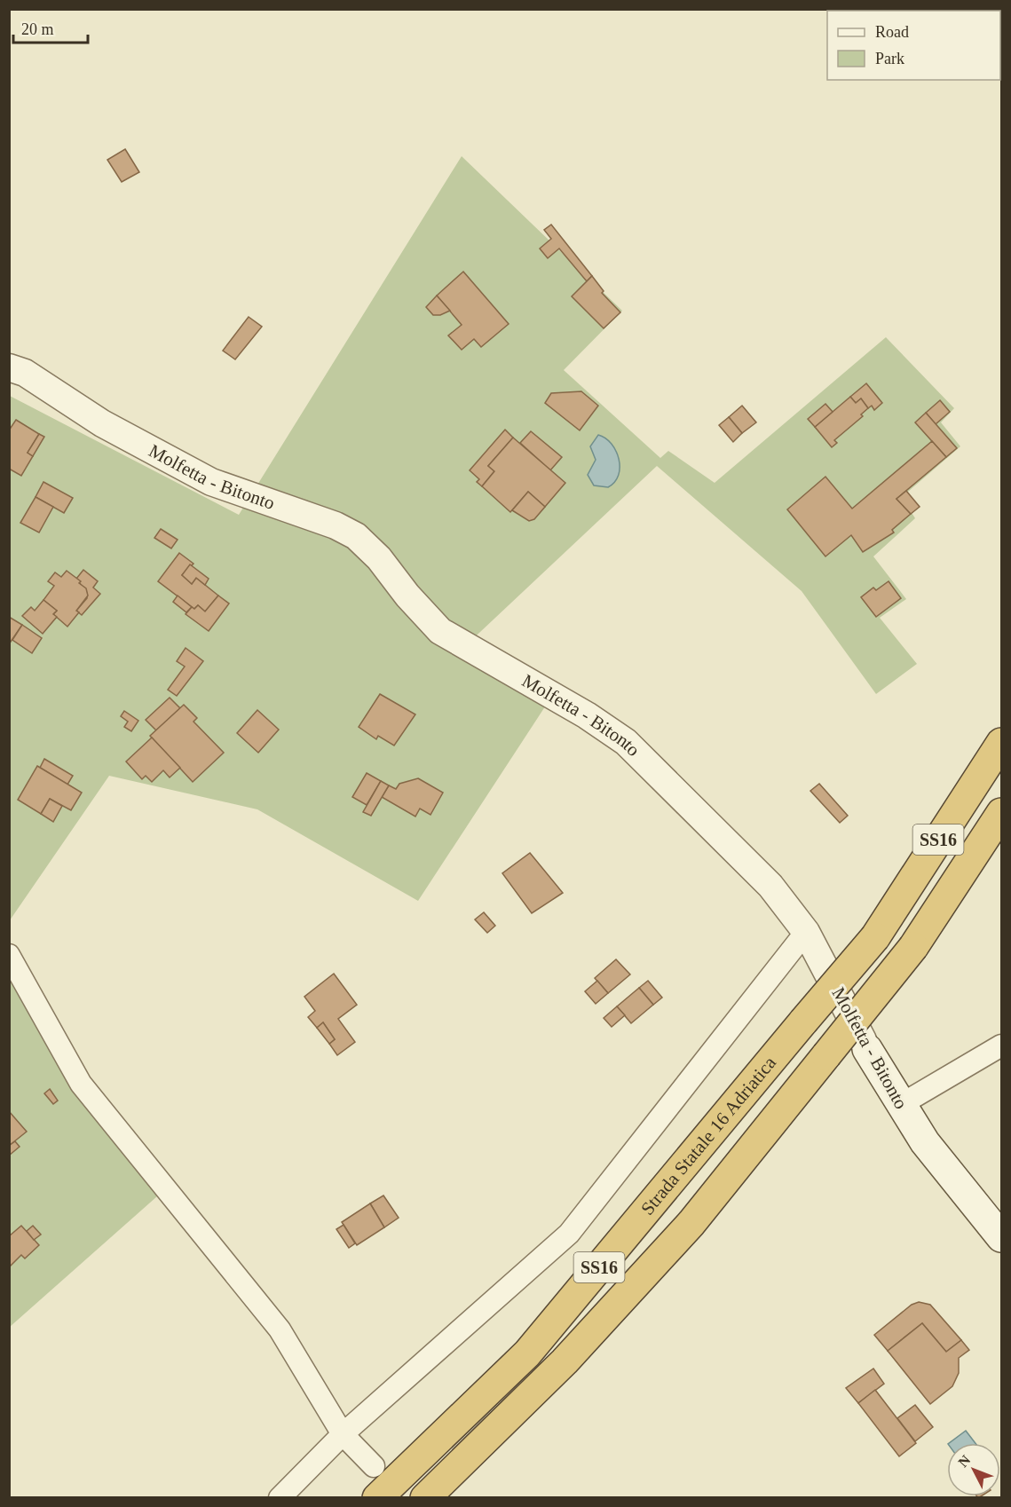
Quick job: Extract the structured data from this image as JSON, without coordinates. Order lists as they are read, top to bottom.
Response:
{
  "streets": {
    "highway": ["SS16", "Strada Statale 16 Adriatica"],
    "main road": ["Molfetta - Bitonto"]
  },
  "legend": ["Road", "Park"],
  "scale_bar": "20 m",
  "north": "top left"
}
